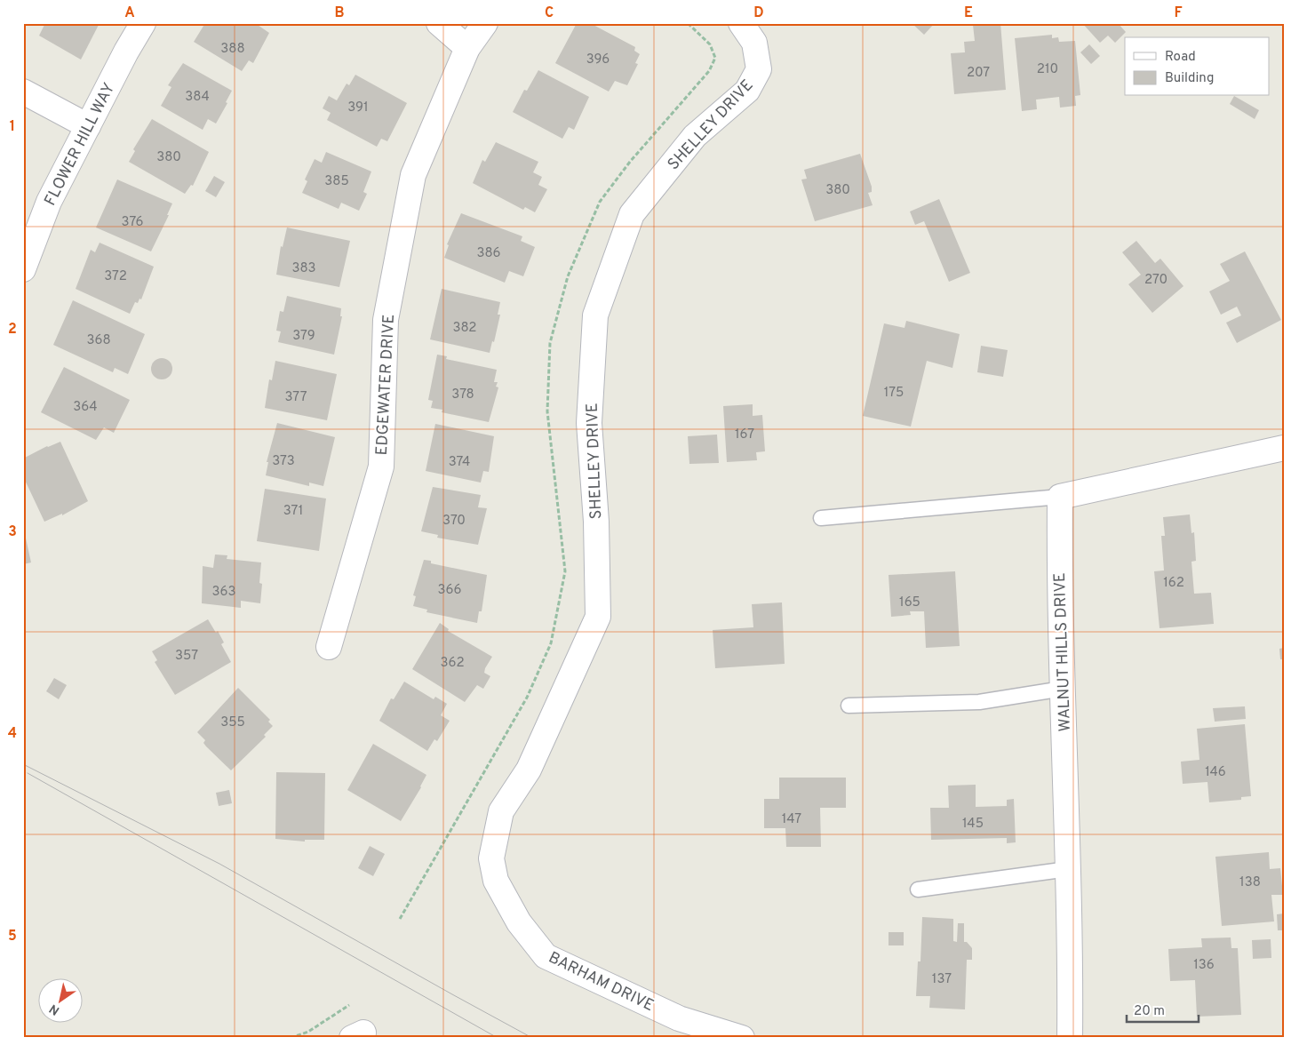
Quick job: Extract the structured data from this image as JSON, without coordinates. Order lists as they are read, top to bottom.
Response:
{
  "streets": {
    "street": [
      "SHELLEY DRIVE",
      "FLOWER HILL WAY",
      "EDGEWATER DRIVE",
      "WALNUT HILLS DRIVE",
      "BARHAM DRIVE"
    ]
  },
  "crossings": [
    ["SHELLEY DRIVE", "BARHAM DRIVE"]
  ],
  "house_numbers": [
    "388",
    "396",
    "210",
    "207",
    "384",
    "391",
    "380",
    "385",
    "380",
    "376",
    "386",
    "383",
    "372",
    "270",
    "382",
    "379",
    "368",
    "175",
    "378",
    "377",
    "364",
    "167",
    "373",
    "374",
    "371",
    "370",
    "162",
    "366",
    "363",
    "165",
    "357",
    "362",
    "355",
    "146",
    "147",
    "145",
    "138",
    "136",
    "137"
  ],
  "legend": ["Road", "Building"],
  "scale_bar": "20 m",
  "north": "bottom left",
  "grid": {
    "columns": [
      "A",
      "B",
      "C",
      "D",
      "E",
      "F"
    ],
    "rows": [
      "1",
      "2",
      "3",
      "4",
      "5"
    ]
  }
}
